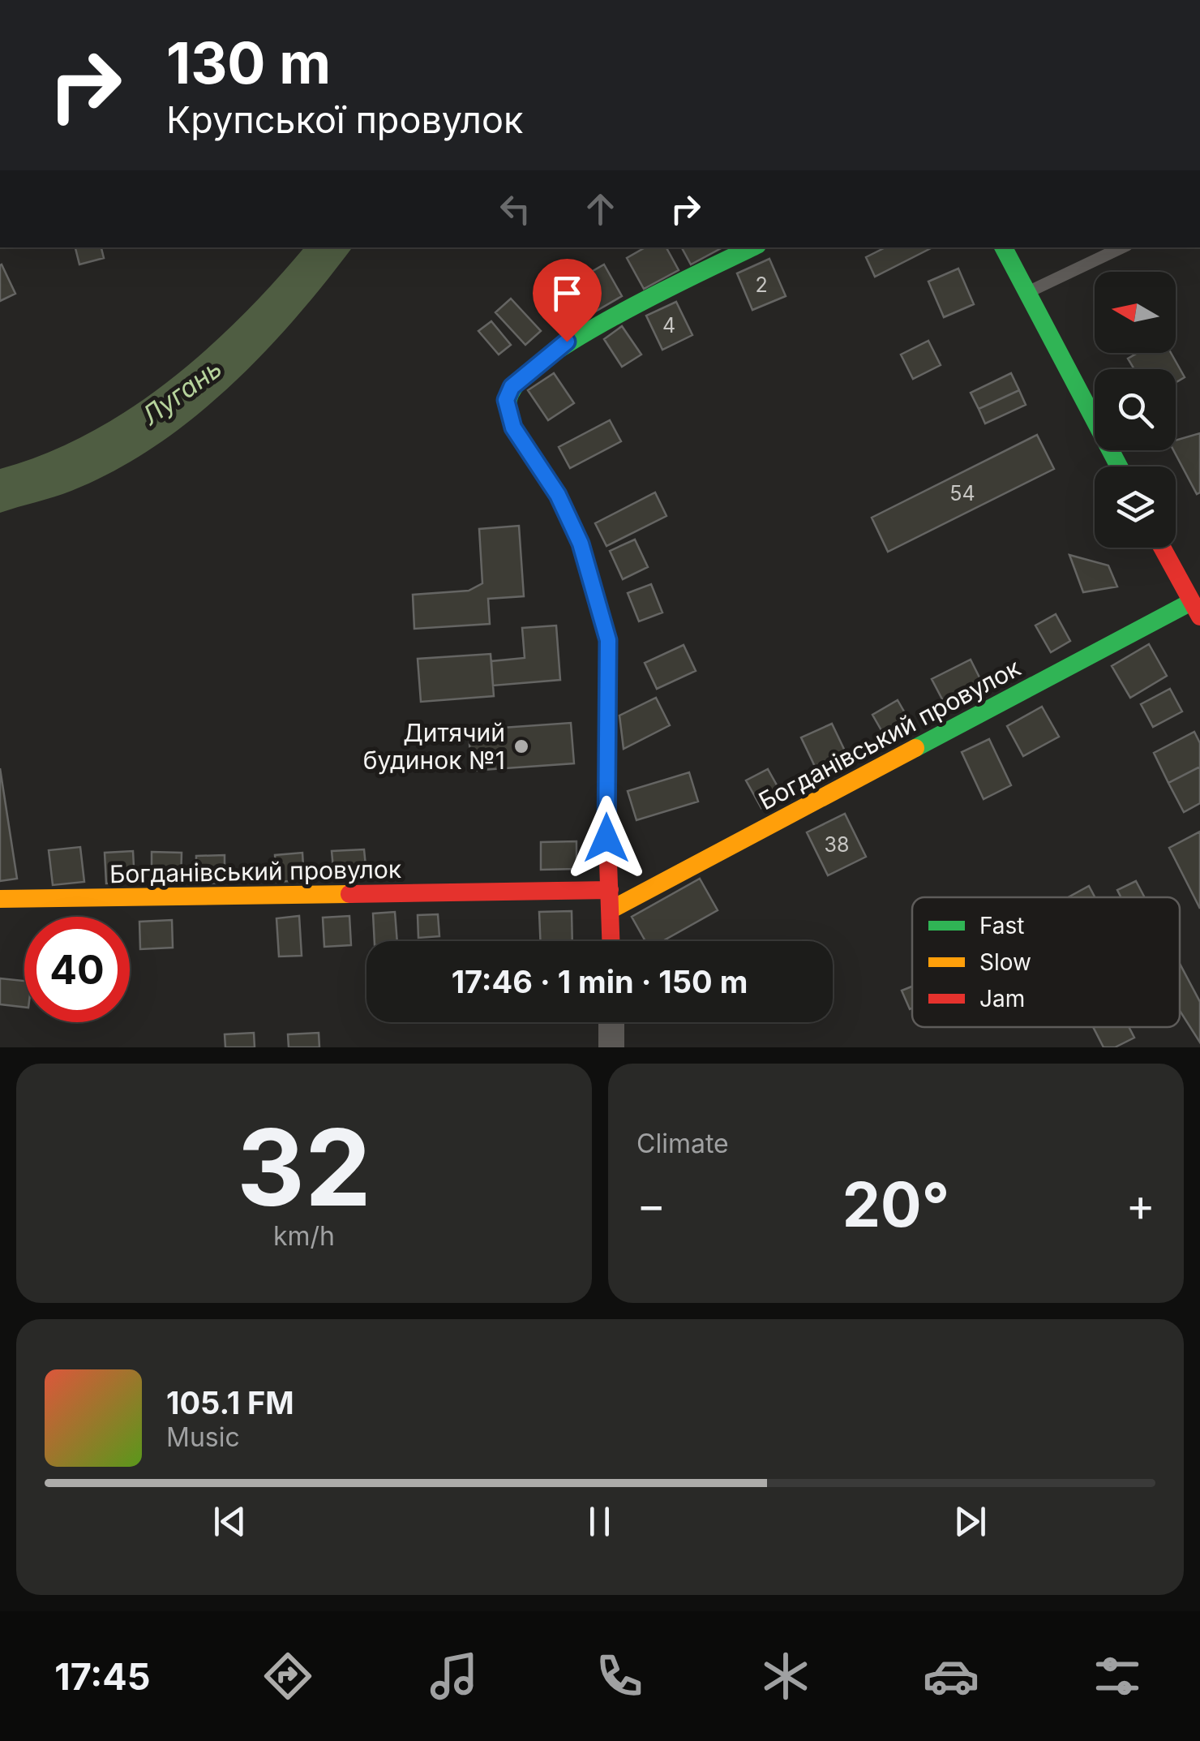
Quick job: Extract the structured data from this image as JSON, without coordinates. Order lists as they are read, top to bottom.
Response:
{
  "streets": {
    "street": ["Богданівський провулок"]
  },
  "water": ["Лугань"],
  "places": ["Дитячий будинок №1"],
  "house_numbers": [
    "2",
    "4",
    "54",
    "38"
  ],
  "legend": ["Fast", "Slow", "Jam"],
  "north": "left",
  "page": {
    "turn": ["130 m", "Крупської провулок"],
    "limit": "40",
    "trip": "17:46 · 1 min · 150 m",
    "tile": [
      ["32", "km/h"],
      "Climate"
    ],
    "heat": ["−", "20°", "+"],
    "song": ["105.1 FM", "Music"],
    "tabs": "17:45"
  }
}
